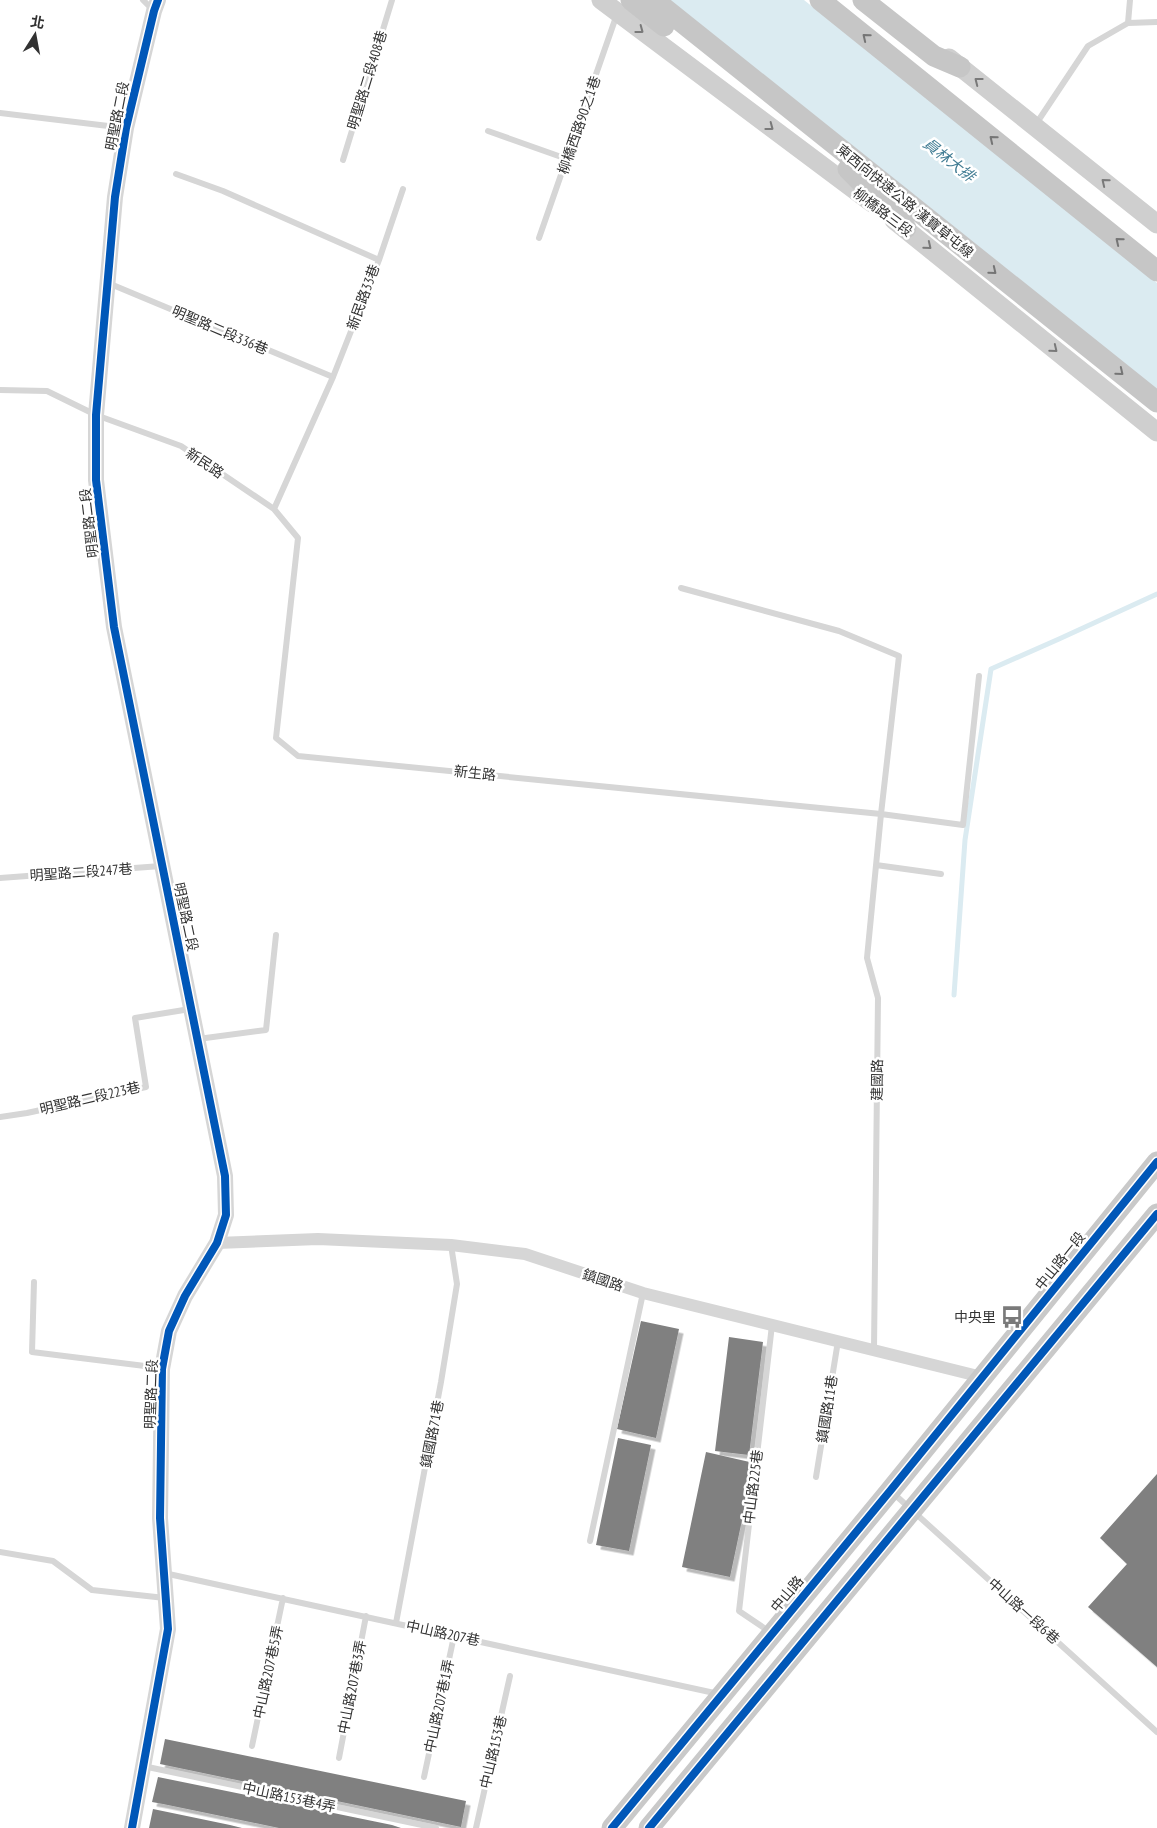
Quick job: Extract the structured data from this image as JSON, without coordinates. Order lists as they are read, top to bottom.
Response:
{
  "streets": {
    "highway": ["東西向快速公路 漢寶草屯線"],
    "main road": ["柳橋路三段", "中山路一段", "中山路"],
    "street": ["明聖路二段", "鎮國路"],
    "lane": [
      "明聖路二段408巷",
      "柳橋西路90之1巷",
      "新民路33巷",
      "明聖路二段336巷",
      "新民路",
      "新生路",
      "明聖路二段247巷",
      "建國路",
      "明聖路二段223巷",
      "鎮國路11巷",
      "鎮國路71巷",
      "中山路225巷",
      "中山路一段6巷",
      "中山路207巷",
      "中山路207巷5弄",
      "中山路207巷3弄",
      "中山路207巷1弄",
      "中山路153巷",
      "中山路153巷4弄"
    ]
  },
  "crossings": [
    ["明聖路二段", "明聖路二段336巷"],
    ["明聖路二段", "新民路"],
    ["明聖路二段", "明聖路二段247巷"],
    ["明聖路二段", "明聖路二段223巷"],
    ["明聖路二段", "鎮國路"],
    ["明聖路二段", "中山路207巷"],
    ["明聖路二段", "中山路153巷4弄"],
    ["新民路33巷", "明聖路二段336巷"],
    ["新民路33巷", "新民路"],
    ["新民路", "新生路"],
    ["新生路", "建國路"],
    ["建國路", "鎮國路"],
    ["中山路一段", "鎮國路"],
    ["中山路一段", "中山路"],
    ["鎮國路", "鎮國路11巷"],
    ["鎮國路", "鎮國路71巷"],
    ["鎮國路", "中山路225巷"],
    ["鎮國路", "中山路"],
    ["鎮國路71巷", "中山路207巷"],
    ["中山路225巷", "中山路"],
    ["中山路", "中山路一段6巷"],
    ["中山路", "中山路207巷"],
    ["中山路207巷", "中山路207巷5弄"],
    ["中山路207巷", "中山路207巷3弄"],
    ["中山路207巷", "中山路207巷1弄"]
  ],
  "water": ["員林大排"],
  "places": {
    "bus stop": ["中央里"]
  },
  "north": "top"
}
